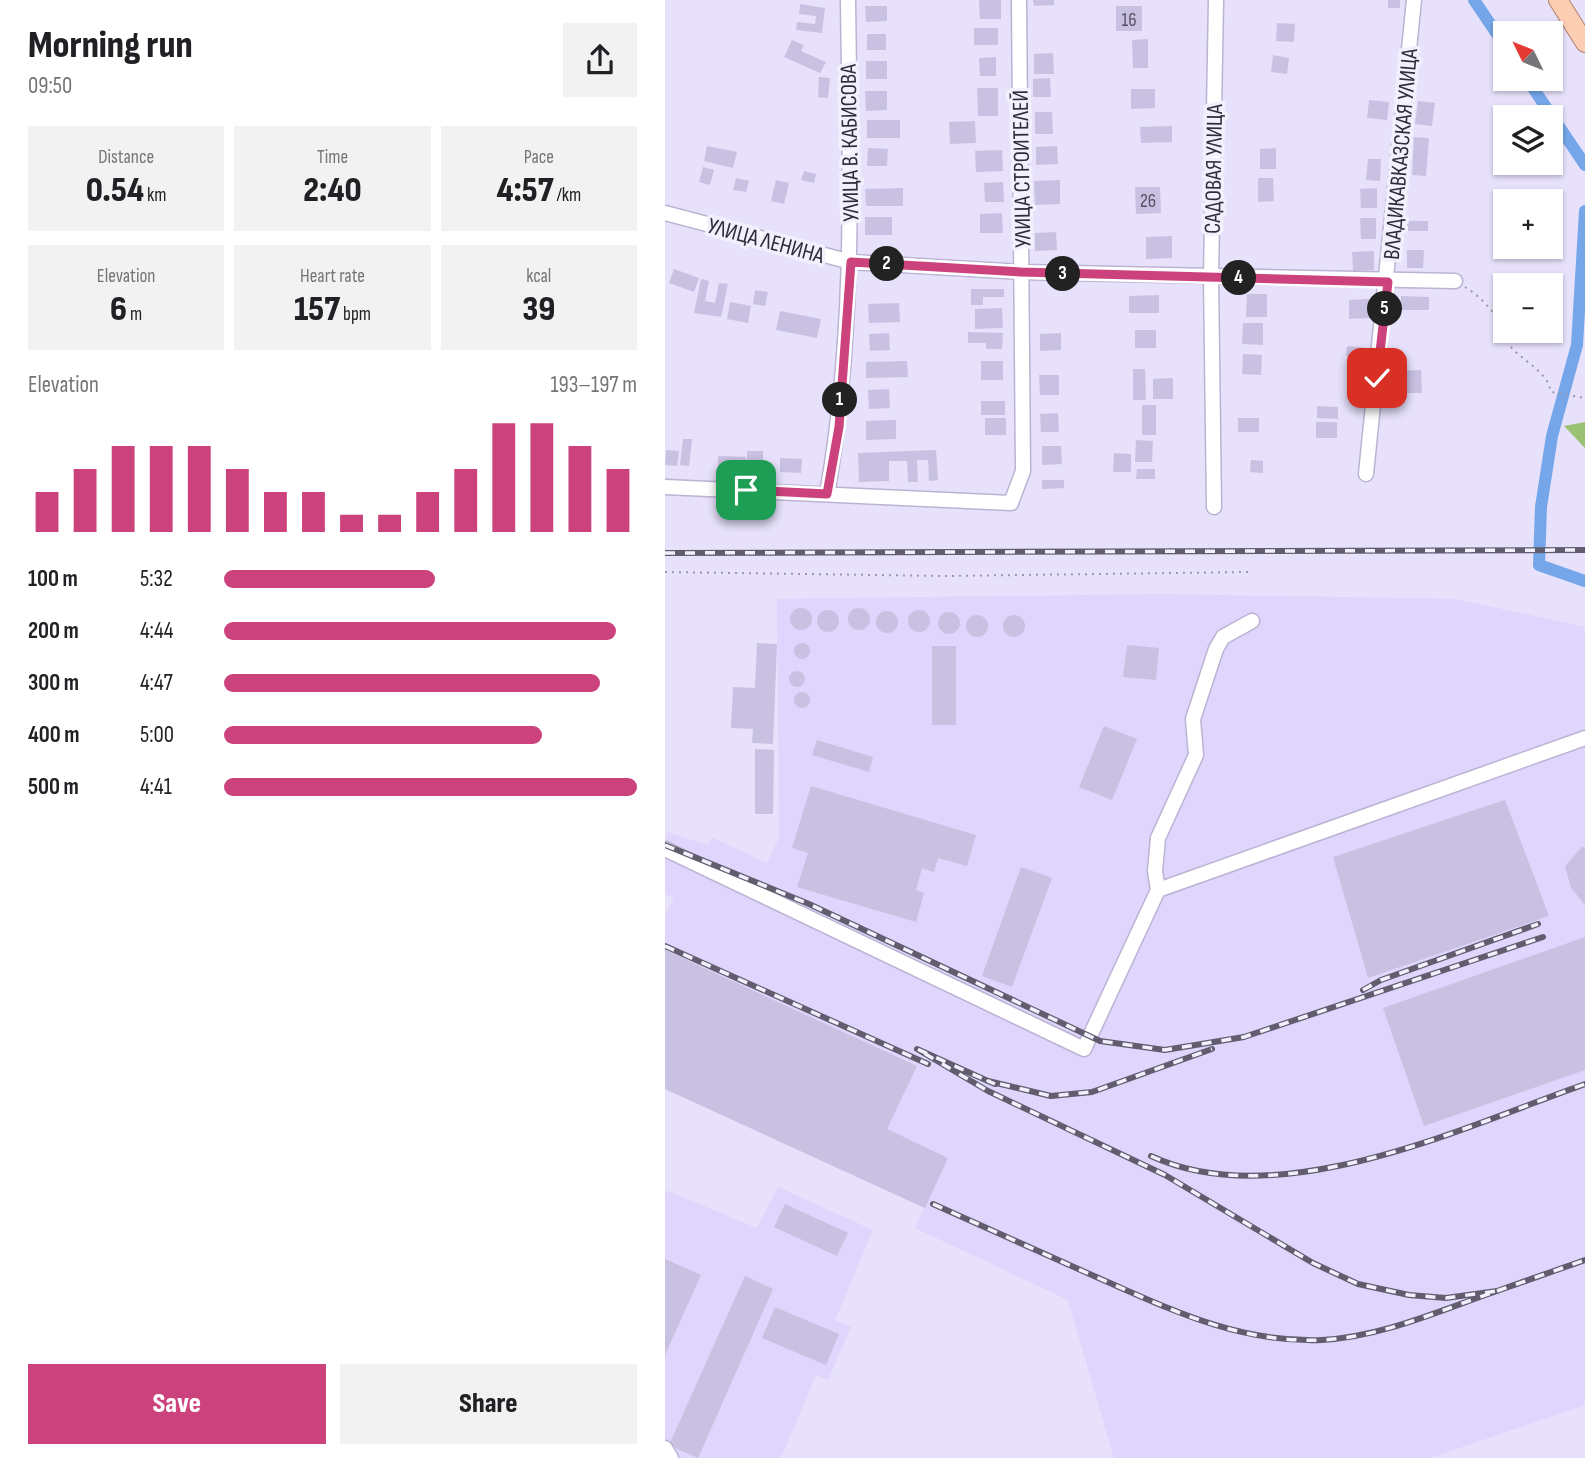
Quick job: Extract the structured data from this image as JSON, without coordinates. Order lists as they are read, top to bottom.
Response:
{
  "streets": {
    "street": [
      "УЛИЦА В. КАБИСОВА",
      "ВЛАДИКАВКАЗСКАЯ УЛИЦА",
      "УЛИЦА СТРОИТЕЛЕЙ",
      "САДОВАЯ УЛИЦА",
      "УЛИЦА ЛЕНИНА"
    ]
  },
  "crossings": [
    ["УЛИЦА В. КАБИСОВА", "УЛИЦА СТРОИТЕЛЕЙ"],
    ["УЛИЦА В. КАБИСОВА", "УЛИЦА ЛЕНИНА"],
    ["ВЛАДИКАВКАЗСКАЯ УЛИЦА", "УЛИЦА ЛЕНИНА"],
    ["УЛИЦА СТРОИТЕЛЕЙ", "УЛИЦА ЛЕНИНА"],
    ["САДОВАЯ УЛИЦА", "УЛИЦА ЛЕНИНА"]
  ],
  "house_numbers": ["16", "26"],
  "north": "top left",
  "page": {
    "heading": ["Morning run", "09:50"],
    "map_buttons": ["+", "−"],
    "stats": [
      ["Distance", "0.54 km"],
      ["Time", "2:40"],
      ["Pace", "4:57 /km"],
      ["Elevation", "6 m"],
      ["Heart rate", "157 bpm"],
      ["kcal", "39"]
    ],
    "pins": [
      "2",
      "3",
      "4",
      "5",
      "1"
    ],
    "chart": ["Elevation", "193–197 m"],
    "list": [
      {
        "name": "100 m",
        "note": "5:32"
      },
      {
        "name": "200 m",
        "note": "4:44"
      },
      {
        "name": "300 m",
        "note": "4:47"
      },
      {
        "name": "400 m",
        "note": "5:00"
      },
      {
        "name": "500 m",
        "note": "4:41"
      }
    ],
    "buttons": ["Save", "Share"]
  }
}
